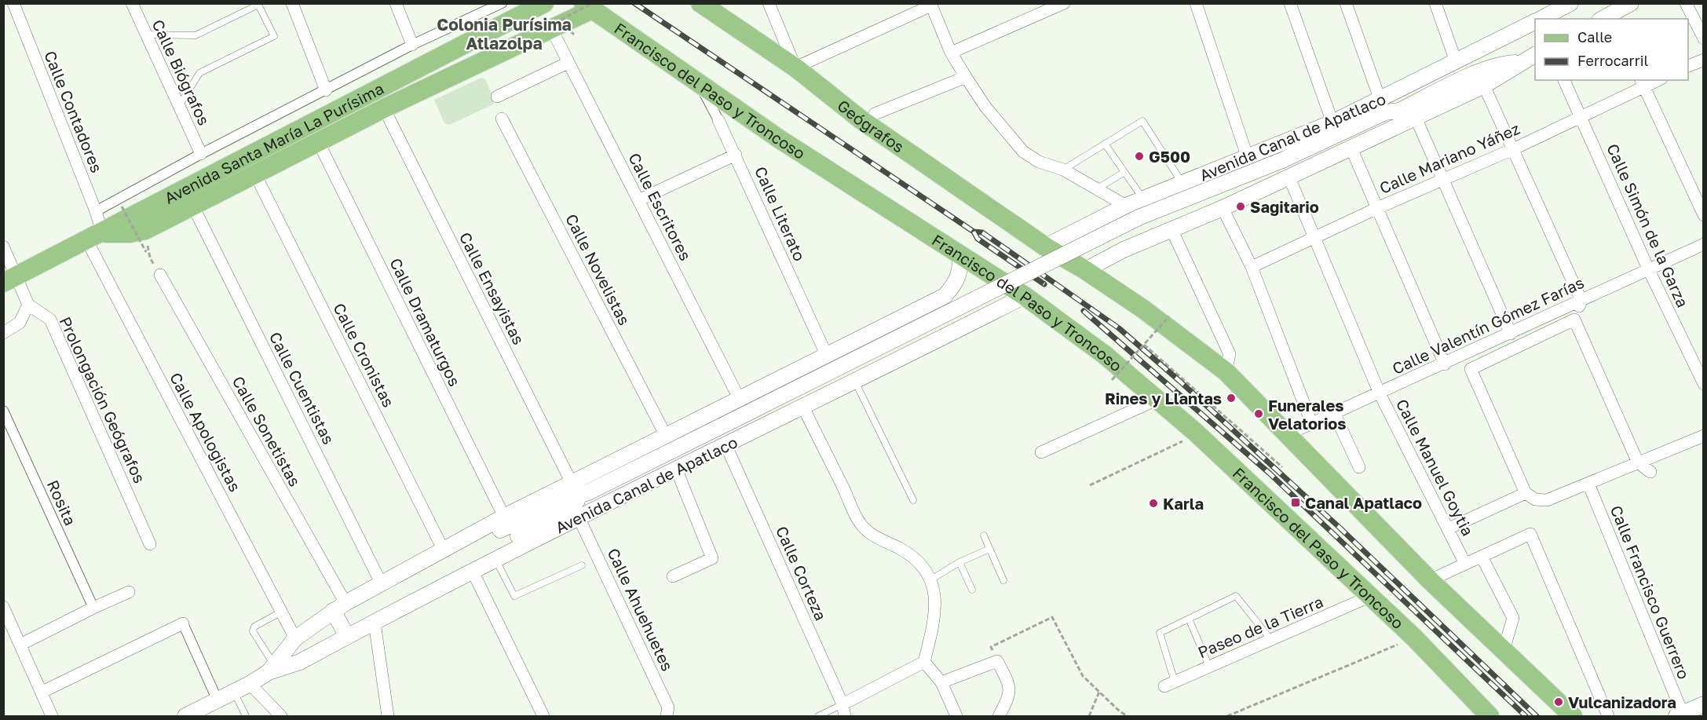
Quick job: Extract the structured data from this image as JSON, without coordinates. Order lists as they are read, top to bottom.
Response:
{
  "streets": {
    "main road": ["Francisco del Paso y Troncoso", "Geógrafos", "Avenida Santa María La Purísima"],
    "street": [
      "Calle Biógrafos",
      "Calle Contadores",
      "Avenida Canal de Apatlaco",
      "Calle Mariano Yáñez",
      "Calle Escritores",
      "Calle Literato",
      "Calle Simón de la Garza",
      "Calle Novelistas",
      "Calle Ensayistas",
      "Calle Dramaturgos",
      "Calle Valentín Gómez Farías",
      "Calle Cronistas",
      "Calle Cuentistas",
      "Prolongación Geógrafos",
      "Calle Sonetistas",
      "Calle Apologistas",
      "Calle Manuel Goytia",
      "Rosita",
      "Calle Corteza",
      "Calle Francisco Guerrero",
      "Calle Ahuehuetes",
      "Paseo de la Tierra"
    ]
  },
  "crossings": [
    ["Francisco del Paso y Troncoso", "Avenida Canal de Apatlaco"],
    ["Francisco del Paso y Troncoso", "Calle Literato"],
    ["Francisco del Paso y Troncoso", "Paseo de la Tierra"],
    ["Calle Contadores", "Avenida Santa María La Purísima"],
    ["Calle Contadores", "Calle Apologistas"],
    ["Geógrafos", "Avenida Canal de Apatlaco"],
    ["Avenida Canal de Apatlaco", "Calle Escritores"],
    ["Avenida Canal de Apatlaco", "Calle Literato"],
    ["Avenida Canal de Apatlaco", "Calle Novelistas"],
    ["Avenida Canal de Apatlaco", "Calle Ensayistas"],
    ["Avenida Canal de Apatlaco", "Calle Dramaturgos"],
    ["Avenida Canal de Apatlaco", "Calle Cronistas"],
    ["Avenida Canal de Apatlaco", "Calle Cuentistas"],
    ["Avenida Canal de Apatlaco", "Calle Sonetistas"],
    ["Avenida Canal de Apatlaco", "Calle Apologistas"],
    ["Avenida Canal de Apatlaco", "Calle Manuel Goytia"],
    ["Avenida Canal de Apatlaco", "Calle Corteza"],
    ["Avenida Canal de Apatlaco", "Calle Ahuehuetes"],
    ["Avenida Santa María La Purísima", "Calle Apologistas"],
    ["Calle Mariano Yáñez", "Calle Simón de la Garza"],
    ["Calle Mariano Yáñez", "Calle Manuel Goytia"],
    ["Calle Simón de la Garza", "Calle Valentín Gómez Farías"],
    ["Calle Valentín Gómez Farías", "Calle Manuel Goytia"]
  ],
  "districts": ["Colonia Purísima Atlazolpa"],
  "places": {
    "other": [
      "G500",
      "Sagitario",
      "Rines y Llantas",
      "Funerales Velatorios",
      "Karla",
      "Vulcanizadora"
    ],
    "transit": ["Canal Apatlaco"]
  },
  "legend": ["Calle", "Ferrocarril"]
}
